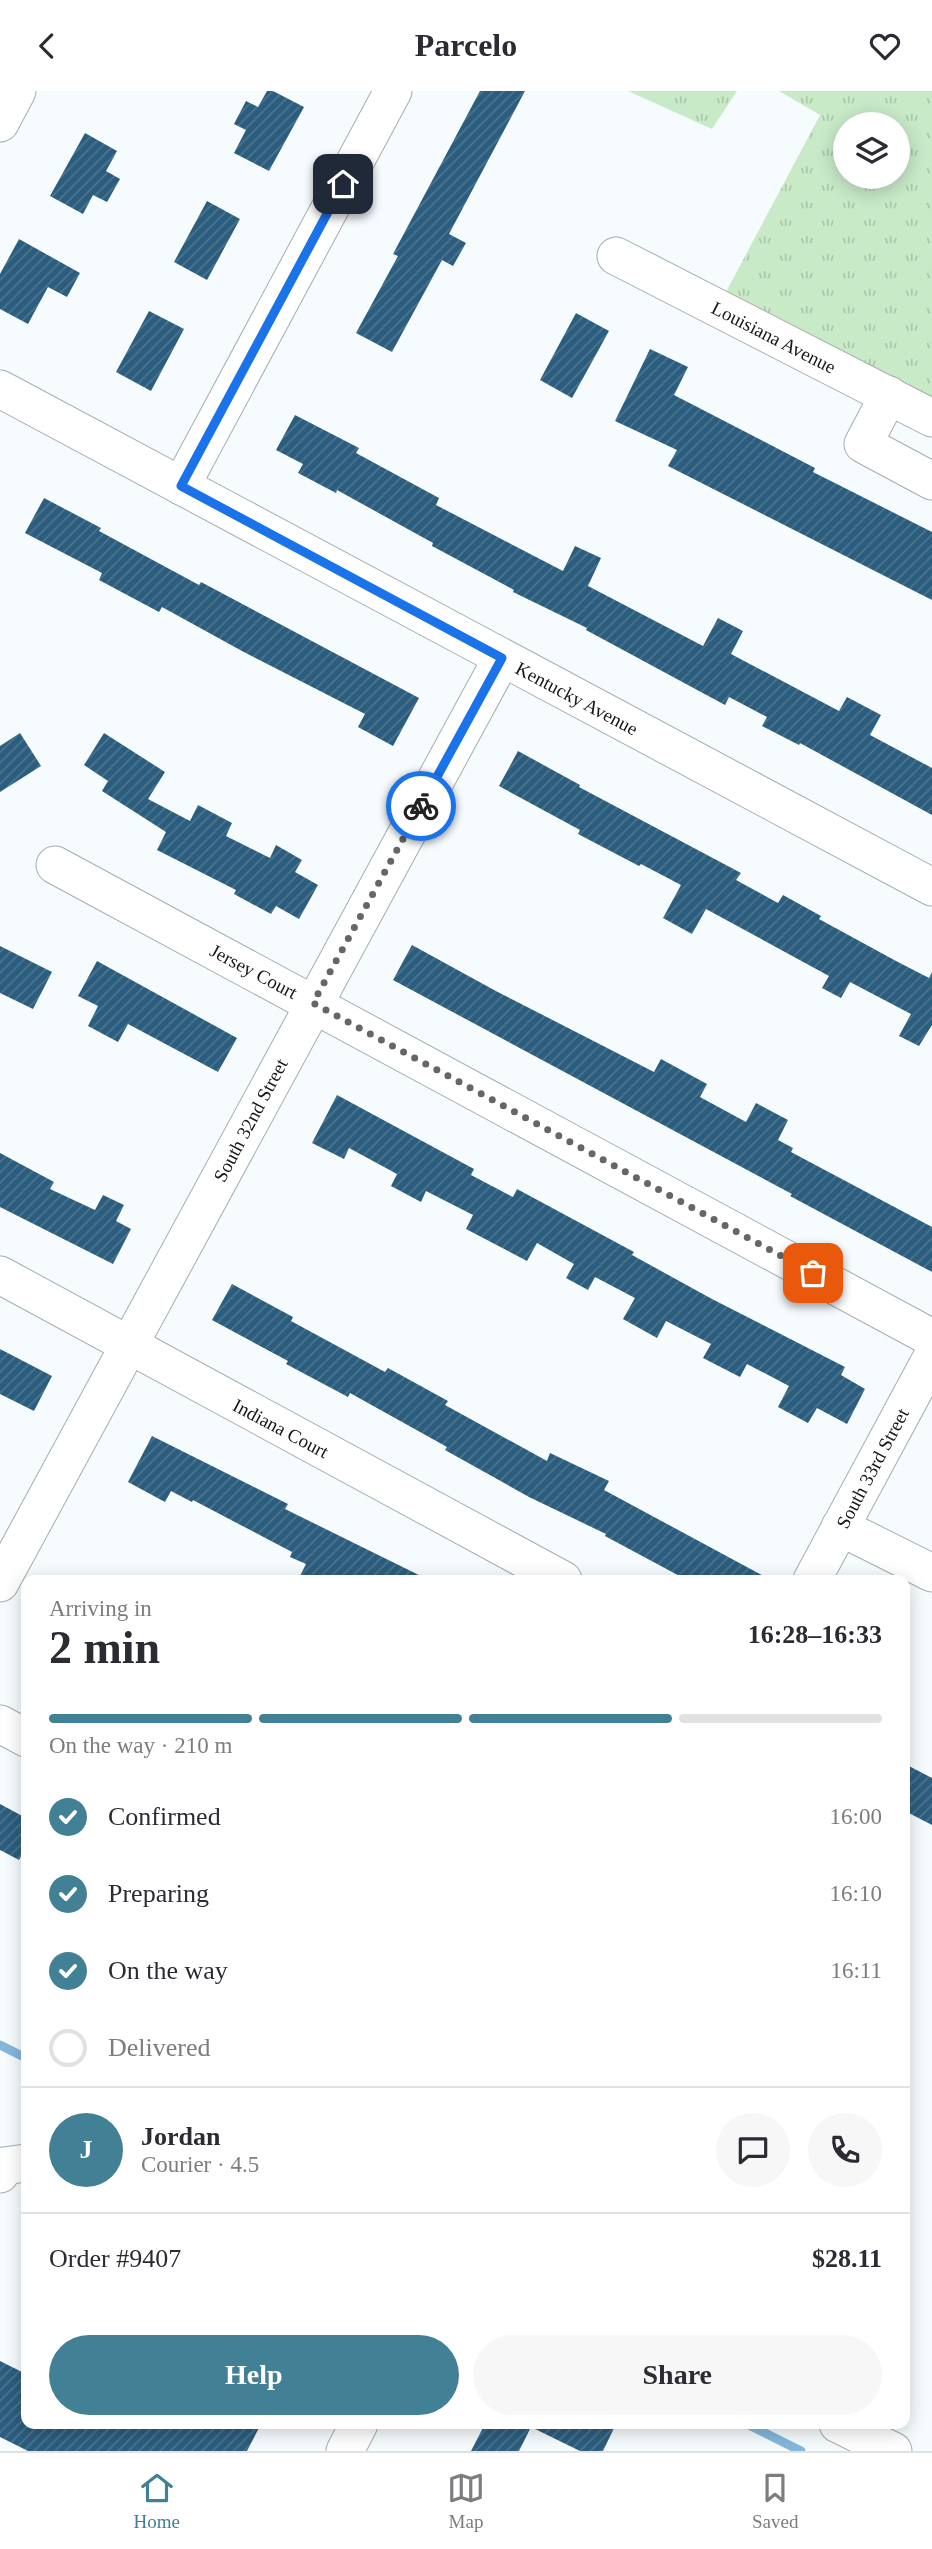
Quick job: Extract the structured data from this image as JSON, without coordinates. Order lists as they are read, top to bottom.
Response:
{
  "streets": {
    "street": [
      "Louisiana Avenue",
      "Kentucky Avenue",
      "Jersey Court",
      "South 32nd Street",
      "Indiana Court",
      "South 33rd Street"
    ]
  },
  "crossings": [
    ["Kentucky Avenue", "South 32nd Street"],
    ["Jersey Court", "South 32nd Street"],
    ["South 32nd Street", "Indiana Court"]
  ],
  "page": {
    "header": "Parcelo",
    "heading": ["2 min", "Arriving in", "16:28–16:33"],
    "panel": [
      "Jordan",
      "Courier · 4.5",
      "Order #9407",
      "$28.11"
    ],
    "bar": "On the way · 210 m",
    "list": [
      ["Confirmed", "16:00"],
      ["Preparing", "16:10"],
      ["On the way", "16:11"],
      "Delivered"
    ],
    "round": "J",
    "buttons": ["Help", "Share"],
    "tabs": ["Home", "Map", "Saved"]
  }
}
